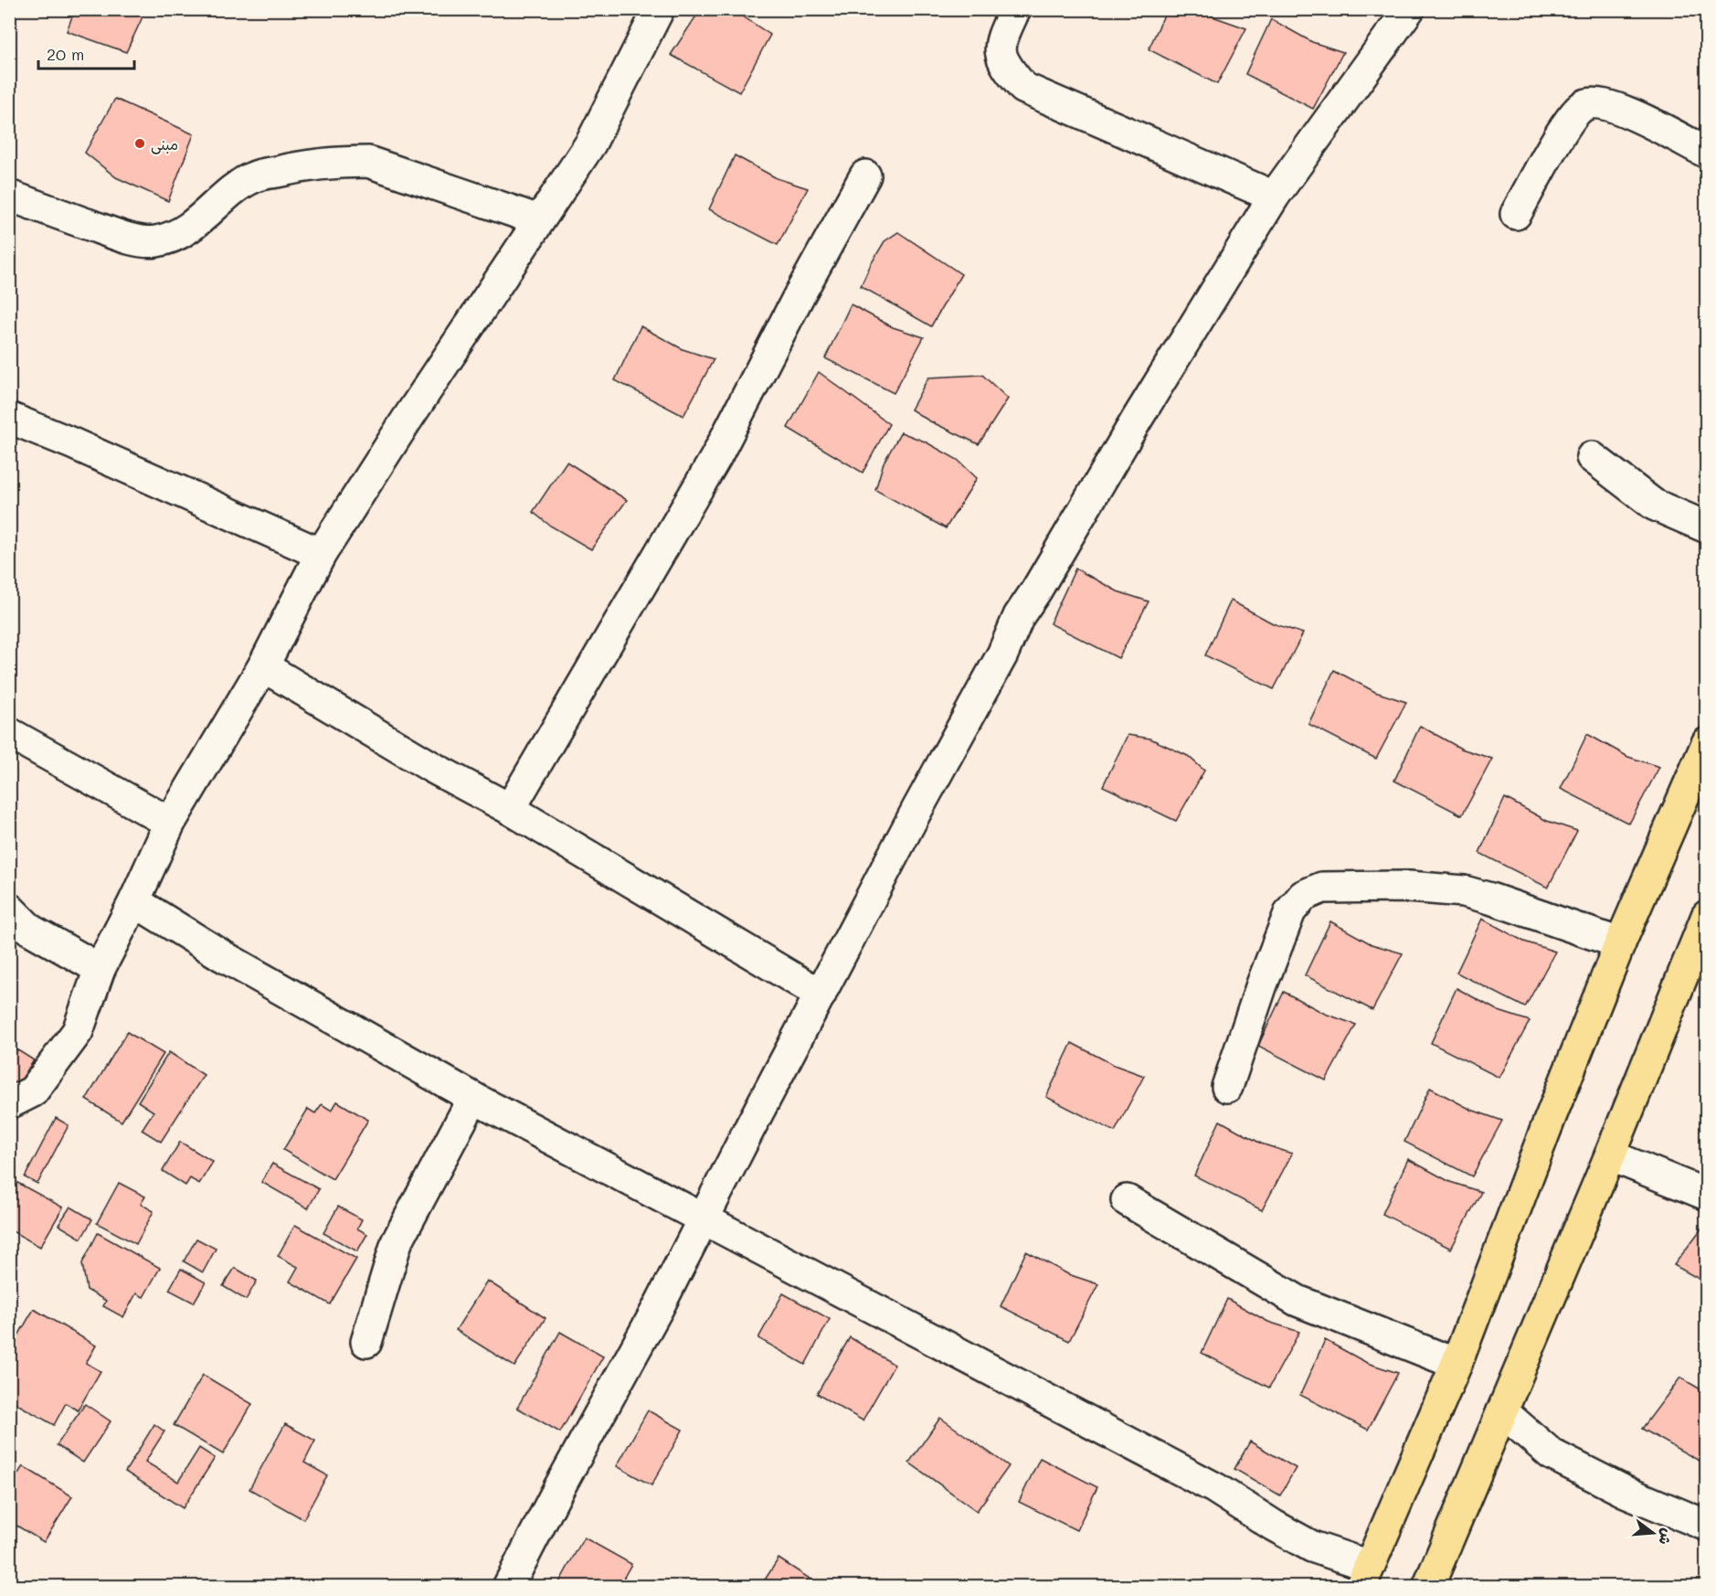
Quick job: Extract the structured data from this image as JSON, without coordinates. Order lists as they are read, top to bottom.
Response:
{
  "places": ["مبنى"],
  "scale_bar": "20 m",
  "north": "right"
}
